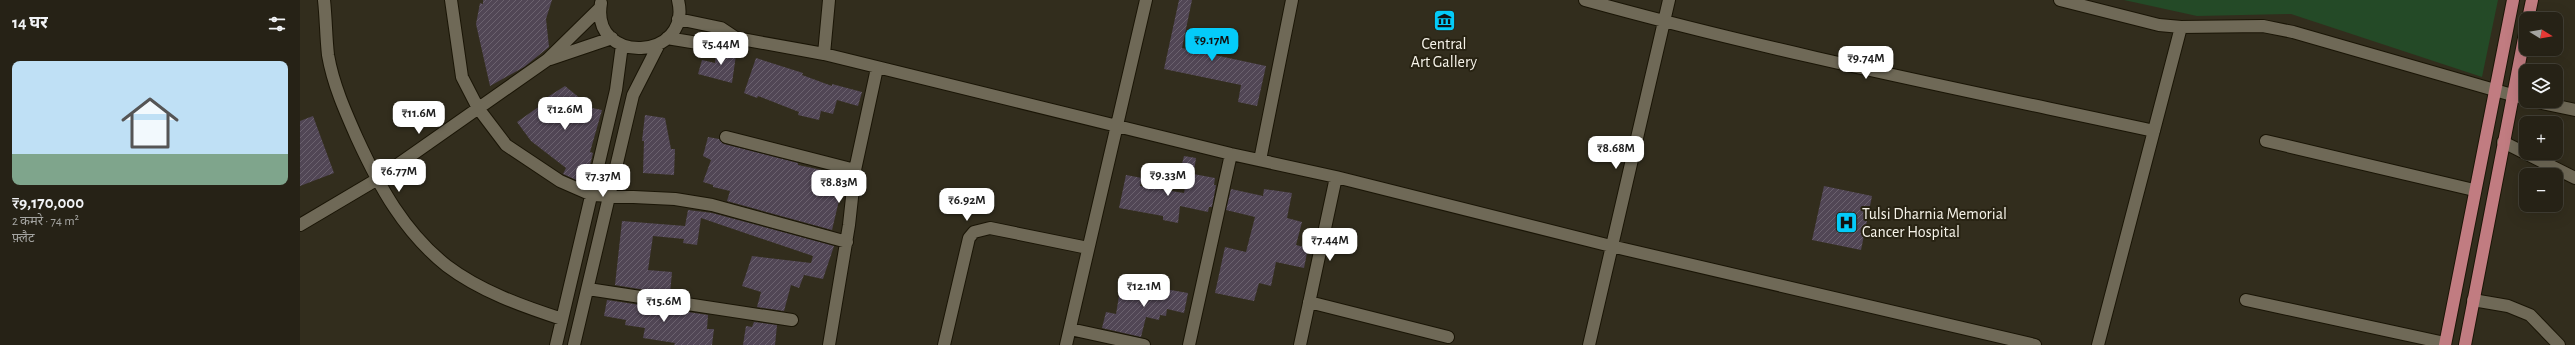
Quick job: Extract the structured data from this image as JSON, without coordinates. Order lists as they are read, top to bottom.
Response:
{
  "places": {
    "museum": ["Central Art Gallery"],
    "hospital": ["Tulsi Dharnia Memorial Cancer Hospital"]
  },
  "north": "right",
  "page": {
    "heading": "14 घर",
    "map_buttons": ["+", "−"],
    "price": [
      "₹9.17M",
      "₹5.44M",
      "₹9.74M",
      "₹12.6M",
      "₹11.6M",
      "₹8.68M",
      "₹6.77M",
      "₹9.33M",
      "₹7.37M",
      "₹8.83M",
      "₹6.92M",
      "₹7.44M",
      "₹12.1M",
      "₹15.6M"
    ],
    "list": [
      {
        "name": "₹9,170,000",
        "note": "2 कमरे · 74 m² · फ़्लैट"
      }
    ]
  }
}
